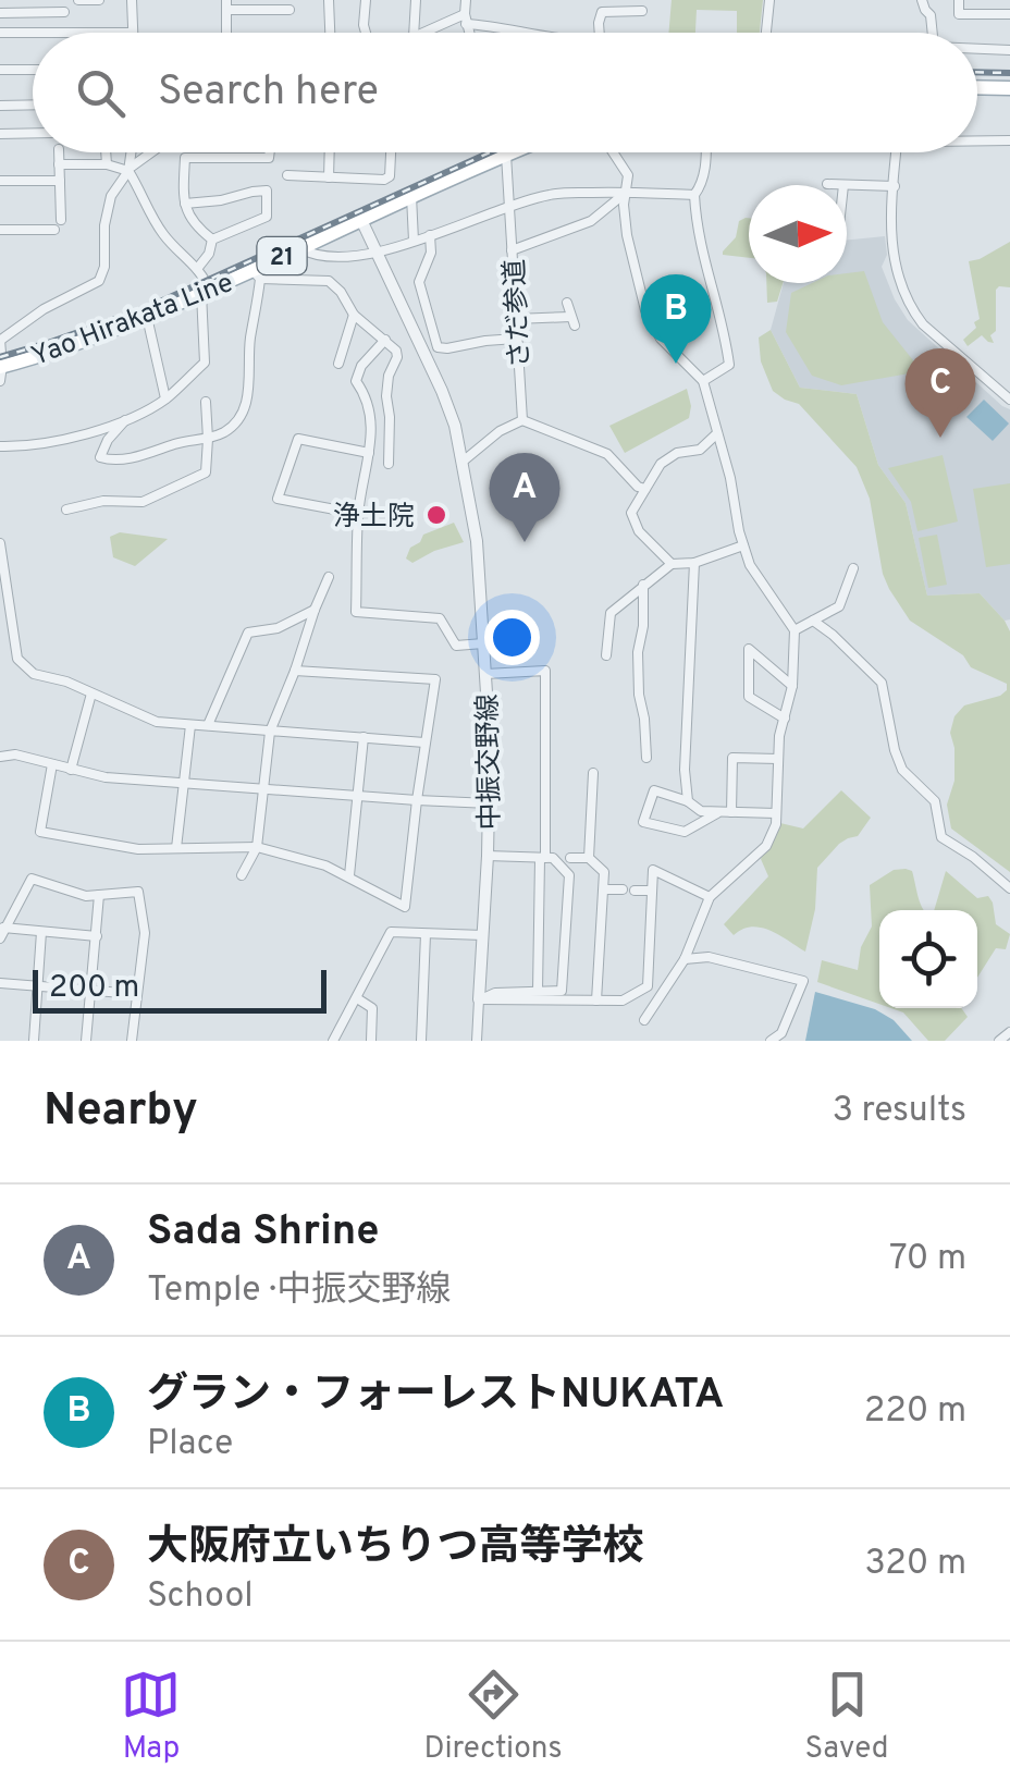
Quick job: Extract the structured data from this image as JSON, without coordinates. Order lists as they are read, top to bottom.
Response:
{
  "streets": {
    "main road": ["21", "Yao Hirakata Line"],
    "street": ["さだ参道", "中振交野線"]
  },
  "crossings": [
    ["さだ参道", "Yao Hirakata Line"],
    ["Yao Hirakata Line", "中振交野線"]
  ],
  "places": ["浄土院"],
  "scale_bar": "200 m",
  "north": "right",
  "page": {
    "search": "Search here",
    "pins": ["B", "C", "A"],
    "scale": "200 m",
    "heading": ["Nearby", "3 results"],
    "list": [
      {
        "mark": "A",
        "name": "Sada Shrine",
        "note": "Temple · 中振交野線",
        "value": "70 m"
      },
      {
        "mark": "B",
        "name": "グラン・フォーレストNUKATA",
        "note": "Place",
        "value": "220 m"
      },
      {
        "mark": "C",
        "name": "大阪府立いちりつ高等学校",
        "note": "School",
        "value": "320 m"
      }
    ],
    "nav": ["Map", "Directions", "Saved"]
  }
}
